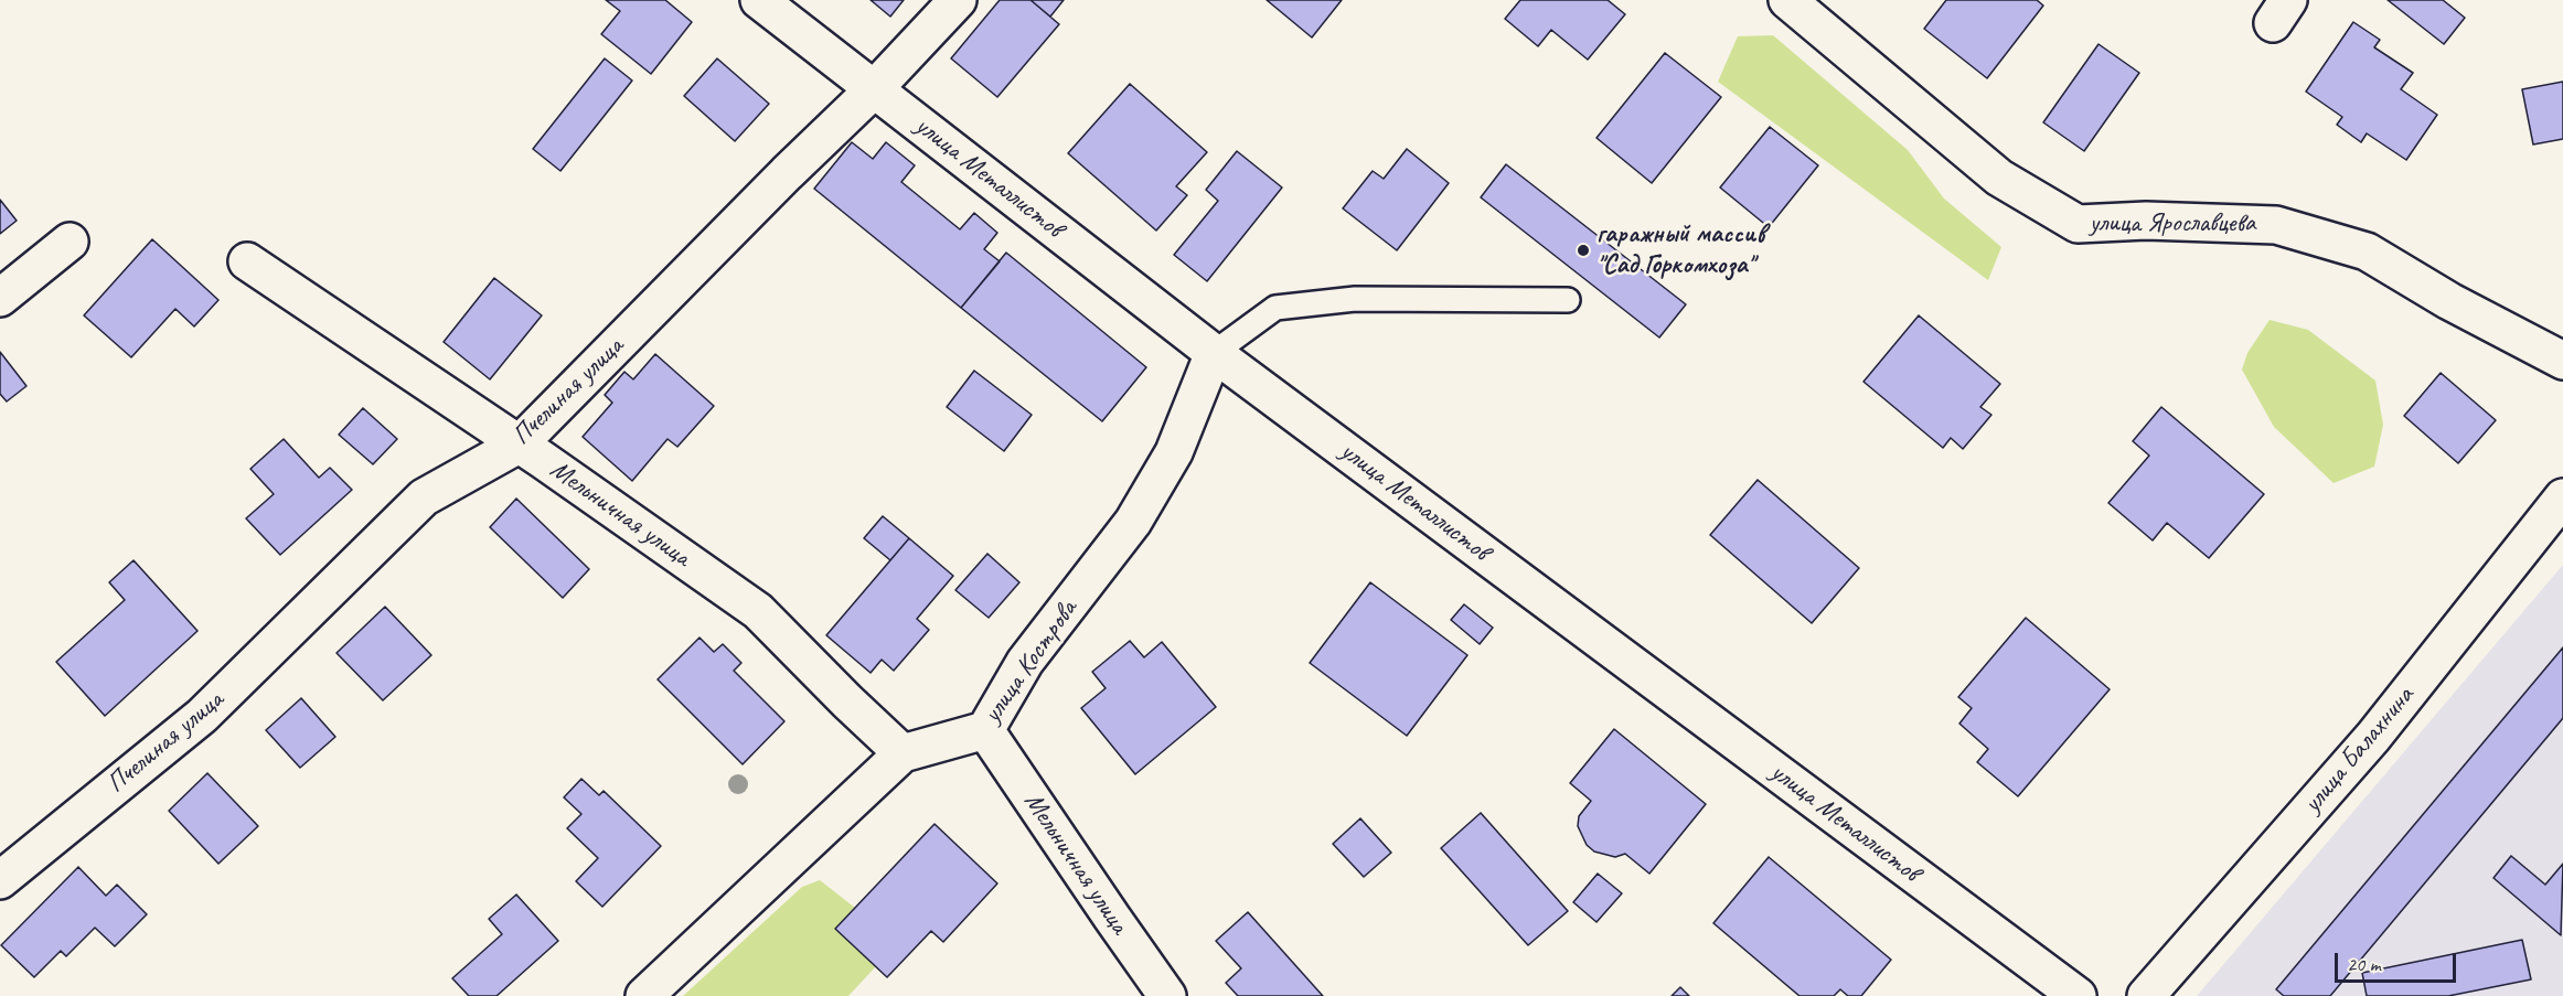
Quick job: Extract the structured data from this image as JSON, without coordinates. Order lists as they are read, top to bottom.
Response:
{
  "streets": {
    "street": [
      "улица Металлистов",
      "улица Ярославцева",
      "Пчелиная улица",
      "Мельничная улица",
      "улица Кострова",
      "улица Балахнина"
    ]
  },
  "crossings": [
    ["улица Металлистов", "Пчелиная улица"],
    ["улица Металлистов", "улица Кострова"],
    ["Пчелиная улица", "Мельничная улица"],
    ["Мельничная улица", "улица Кострова"]
  ],
  "places": ["гаражный массив \"Сад Горкомхоза\""],
  "scale_bar": "20 m"
}
